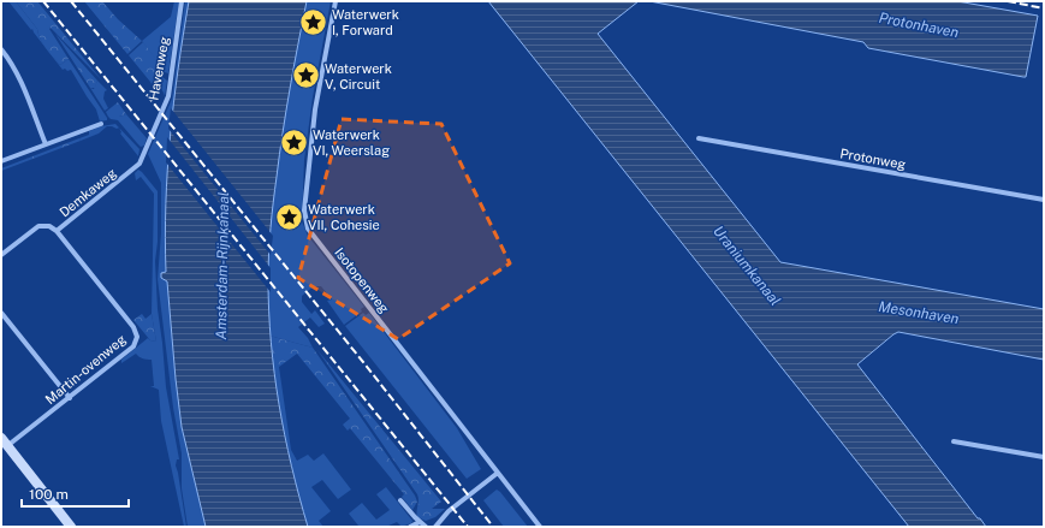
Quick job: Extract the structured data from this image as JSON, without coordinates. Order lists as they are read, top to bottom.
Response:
{
  "streets": {
    "street": [
      "Havenweg",
      "Protonweg",
      "Demkaweg",
      "Isotopenweg",
      "Martin-ovenweg"
    ]
  },
  "crossings": [
    ["Havenweg", "Demkaweg"],
    ["Demkaweg", "Martin-ovenweg"]
  ],
  "water": [
    "Protonhaven",
    "Amsterdam-Rijnkanaal",
    "Uraniumkanaal",
    "Mesonhaven"
  ],
  "places": {
    "place": [
      "Waterwerk I, Forward",
      "Waterwerk V, Circuit",
      "Waterwerk VI, Weerslag",
      "Waterwerk VII, Cohesie"
    ]
  },
  "scale_bar": "100 m"
}
